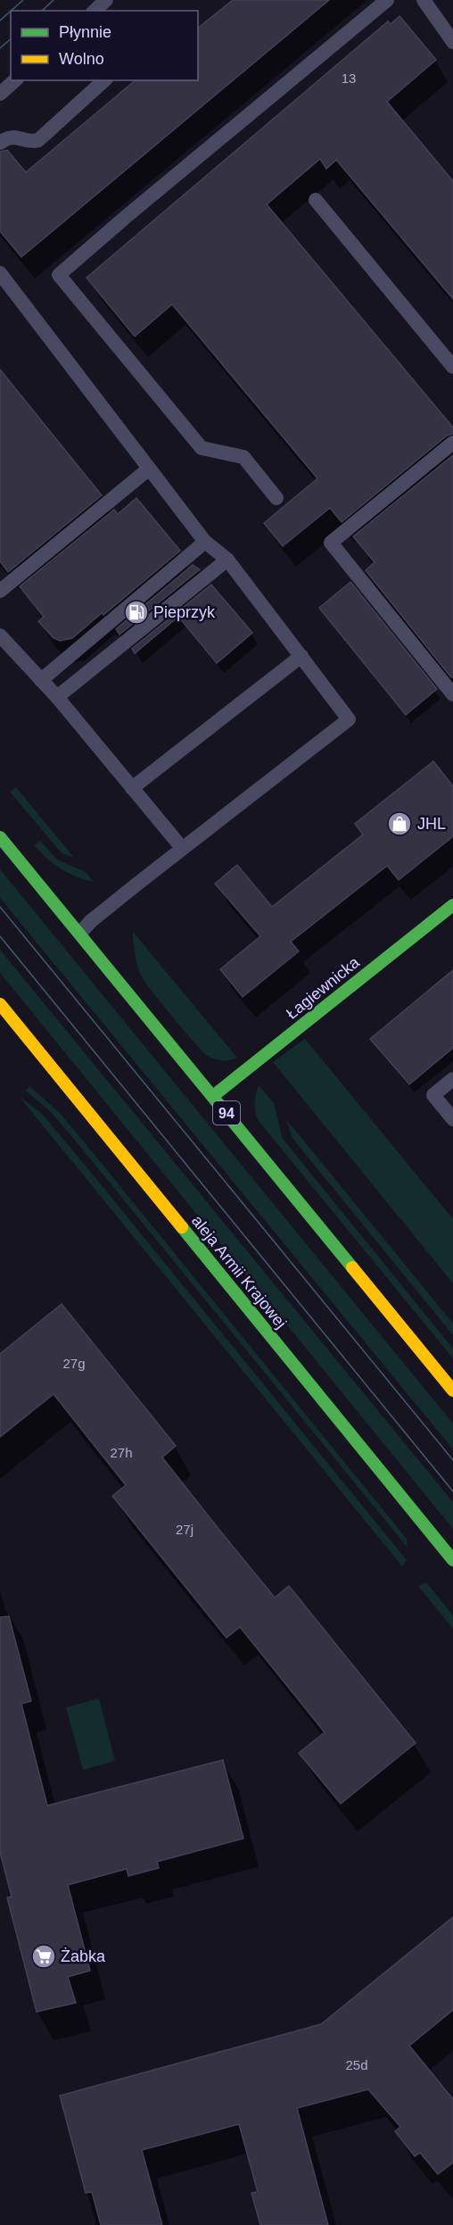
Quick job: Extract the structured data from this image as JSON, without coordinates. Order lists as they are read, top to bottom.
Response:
{
  "streets": {
    "main road": ["Łagiewnicka", "94", "aleja Armii Krajowej"]
  },
  "crossings": [
    ["Łagiewnicka", "94"]
  ],
  "places": {
    "fuel station": ["Pieprzyk"],
    "shop": ["JHL"],
    "supermarket": ["Żabka"]
  },
  "house_numbers": [
    "13",
    "27g",
    "27h",
    "27j",
    "25d"
  ],
  "legend": ["Płynnie", "Wolno"]
}
